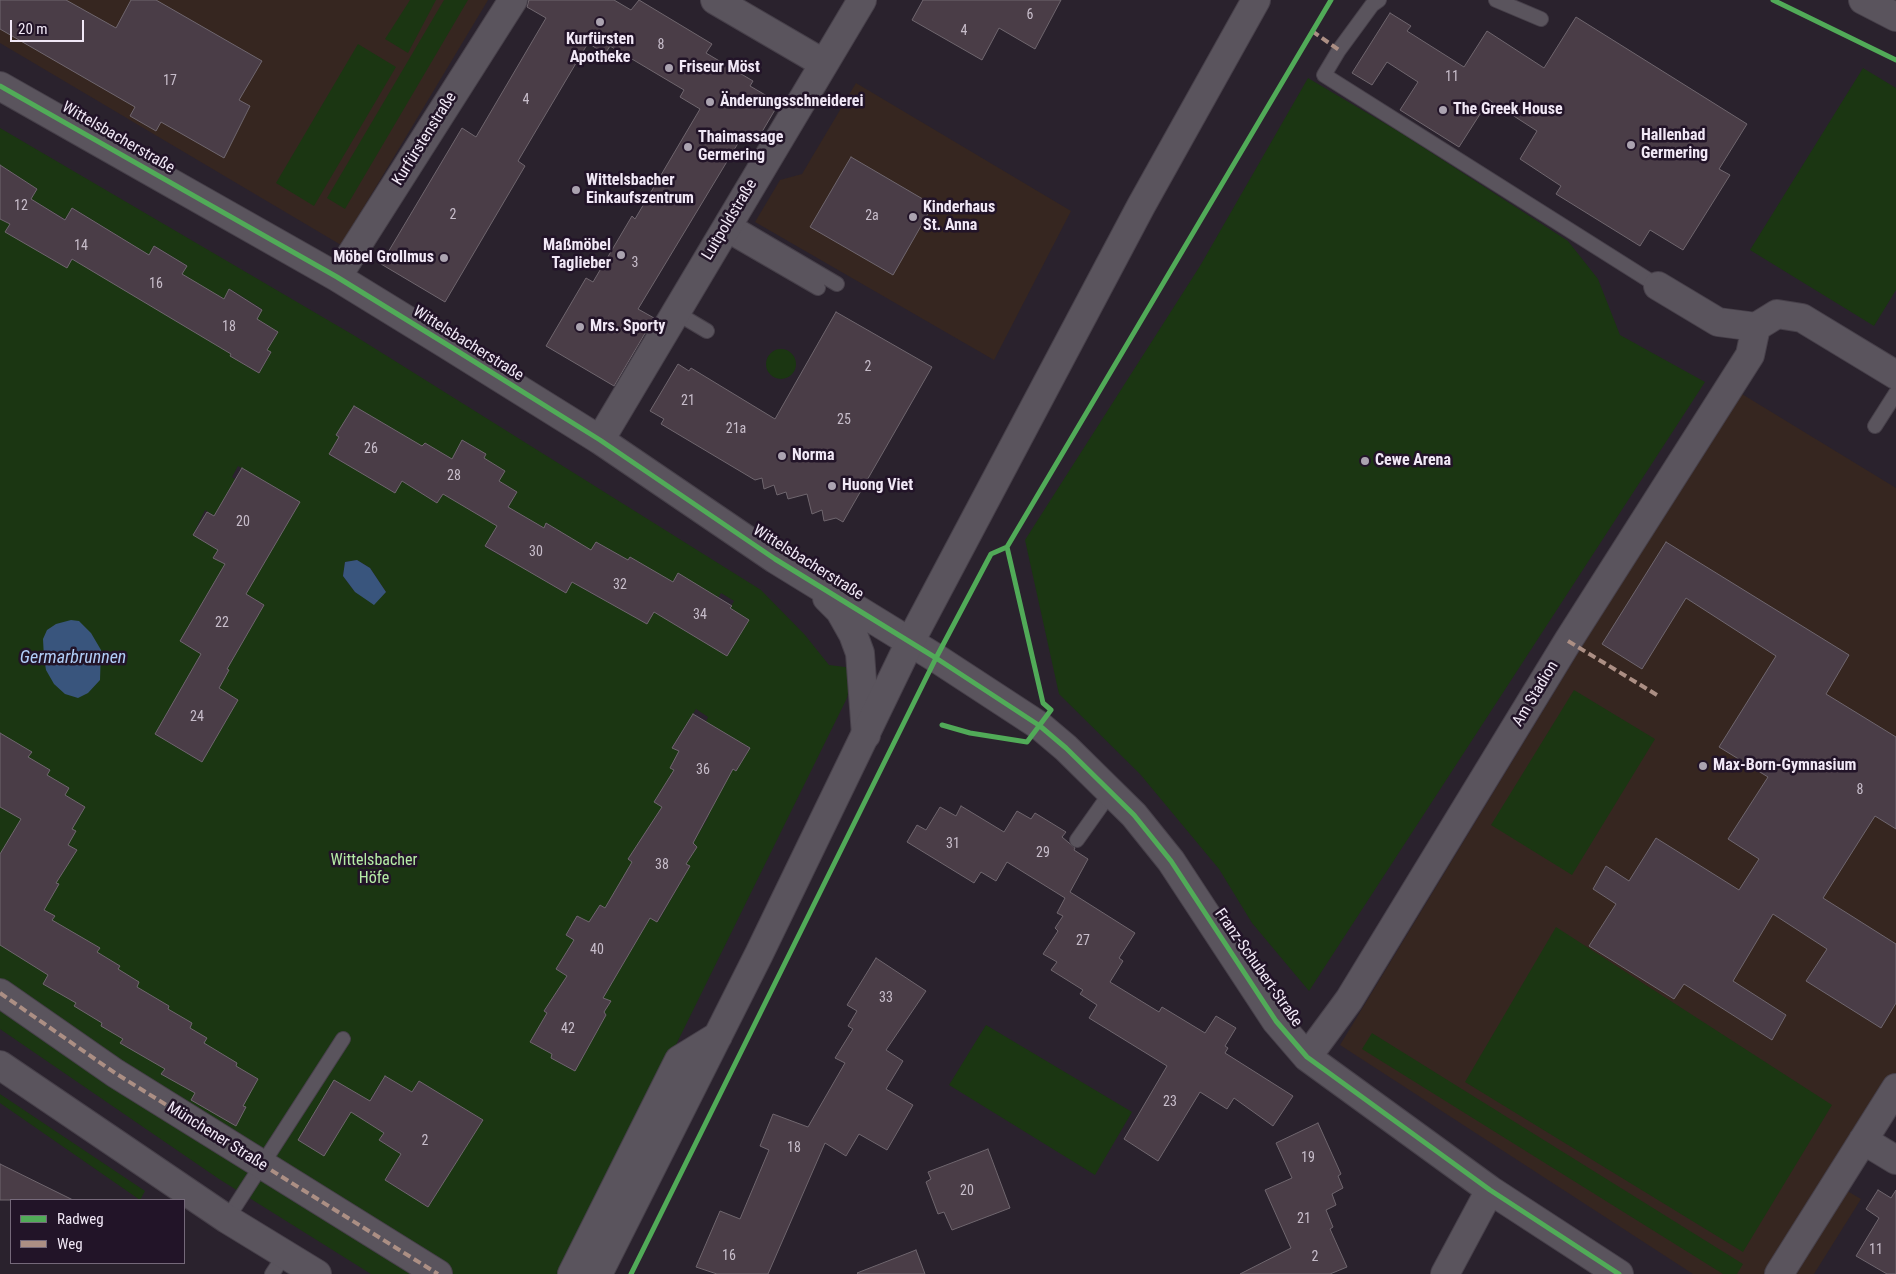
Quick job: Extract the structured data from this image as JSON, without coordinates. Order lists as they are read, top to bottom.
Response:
{
  "streets": {
    "street": [
      "Wittelsbacherstraße",
      "Kurfürstenstraße",
      "Luitpoldstraße",
      "Am Stadion",
      "Franz-Schubert-Straße",
      "Münchener Straße"
    ]
  },
  "crossings": [
    ["Wittelsbacherstraße", "Kurfürstenstraße"],
    ["Wittelsbacherstraße", "Luitpoldstraße"],
    ["Wittelsbacherstraße", "Franz-Schubert-Straße"],
    ["Am Stadion", "Franz-Schubert-Straße"]
  ],
  "water": ["Germarbrunnen"],
  "parks": ["Wittelsbacher Höfe"],
  "places": [
    "Kurfürsten Apotheke",
    "Friseur Möst",
    "Änderungsschneiderei",
    "The Greek House",
    "Hallenbad Germering",
    "Thaimassage Germering",
    "Wittelsbacher Einkaufszentrum",
    "Kinderhaus St. Anna",
    "Maßmöbel Taglieber",
    "Möbel Grollmus",
    "Mrs. Sporty",
    "Norma",
    "Cewe Arena",
    "Huong Viet",
    "Max-Born-Gymnasium"
  ],
  "house_numbers": [
    "6",
    "4",
    "8",
    "11",
    "17",
    "4",
    "12",
    "2",
    "2a",
    "14",
    "3",
    "16",
    "18",
    "2",
    "21",
    "25",
    "21a",
    "26",
    "28",
    "20",
    "30",
    "32",
    "34",
    "22",
    "24",
    "36",
    "8",
    "31",
    "29",
    "38",
    "27",
    "40",
    "33",
    "42",
    "23",
    "2",
    "18",
    "19",
    "20",
    "21",
    "11",
    "16",
    "2"
  ],
  "legend": ["Radweg", "Weg"],
  "scale_bar": "20 m"
}
